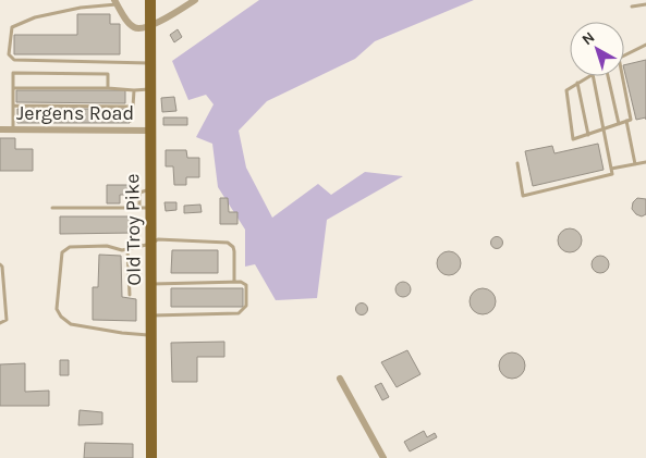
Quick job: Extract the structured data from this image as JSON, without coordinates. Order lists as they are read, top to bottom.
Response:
{
  "streets": {
    "main road": ["Old Troy Pike"],
    "street": ["Jergens Road"]
  },
  "crossings": [
    ["Jergens Road", "Old Troy Pike"]
  ],
  "north": "top left"
}
